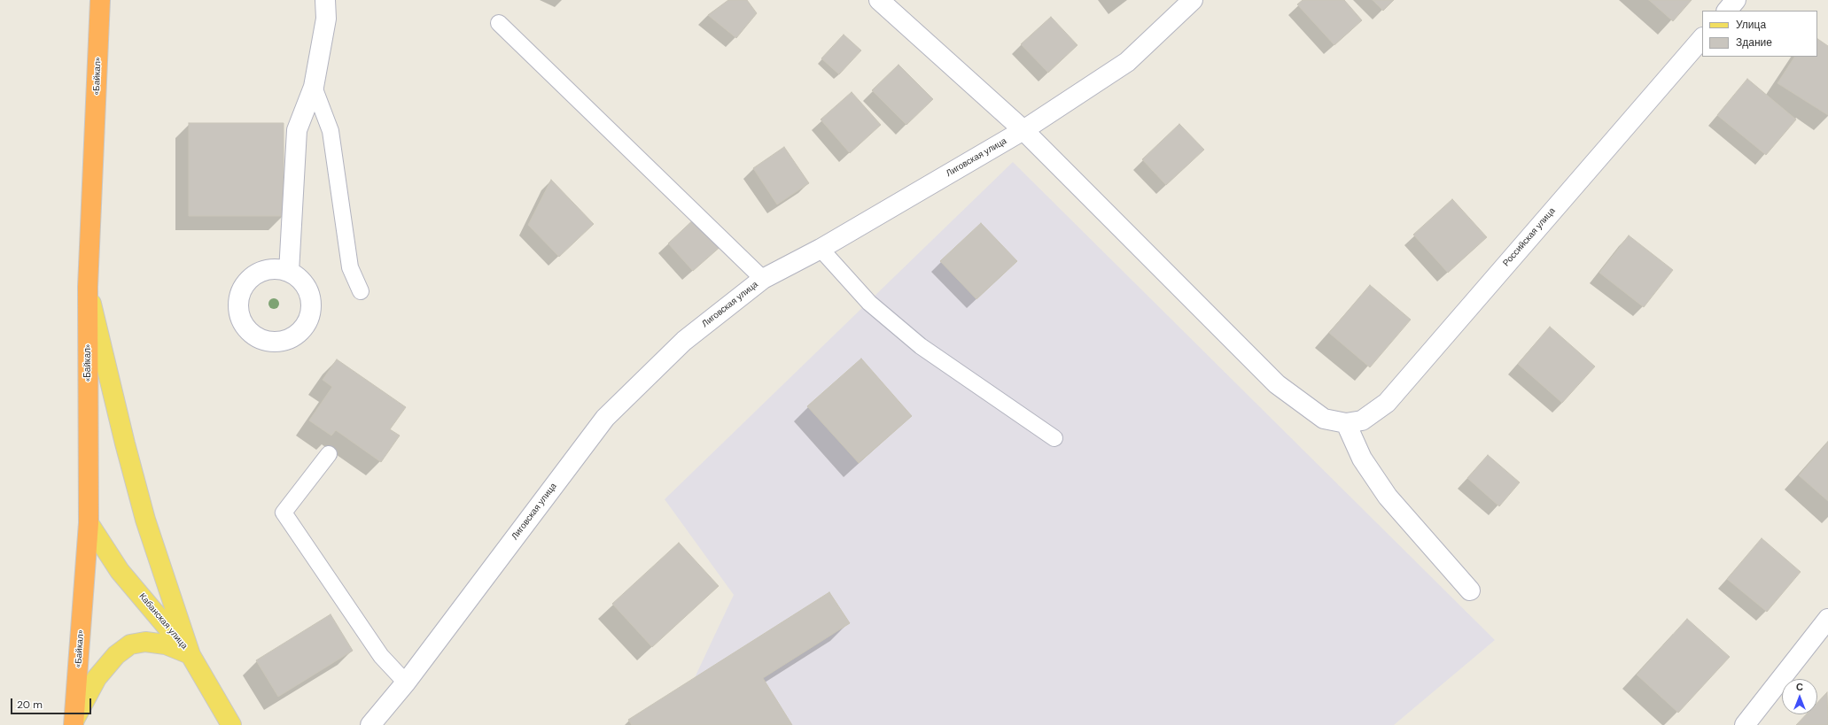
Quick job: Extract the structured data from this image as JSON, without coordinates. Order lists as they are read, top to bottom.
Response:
{
  "streets": {
    "highway": ["«Байкал»"],
    "main road": ["Кабанская улица"],
    "street": ["Лиговская улица", "Российская улица"]
  },
  "crossings": [
    ["«Байкал»", "Кабанская улица"]
  ],
  "legend": ["Улица", "Здание"],
  "scale_bar": "20 m",
  "north": "top"
}
